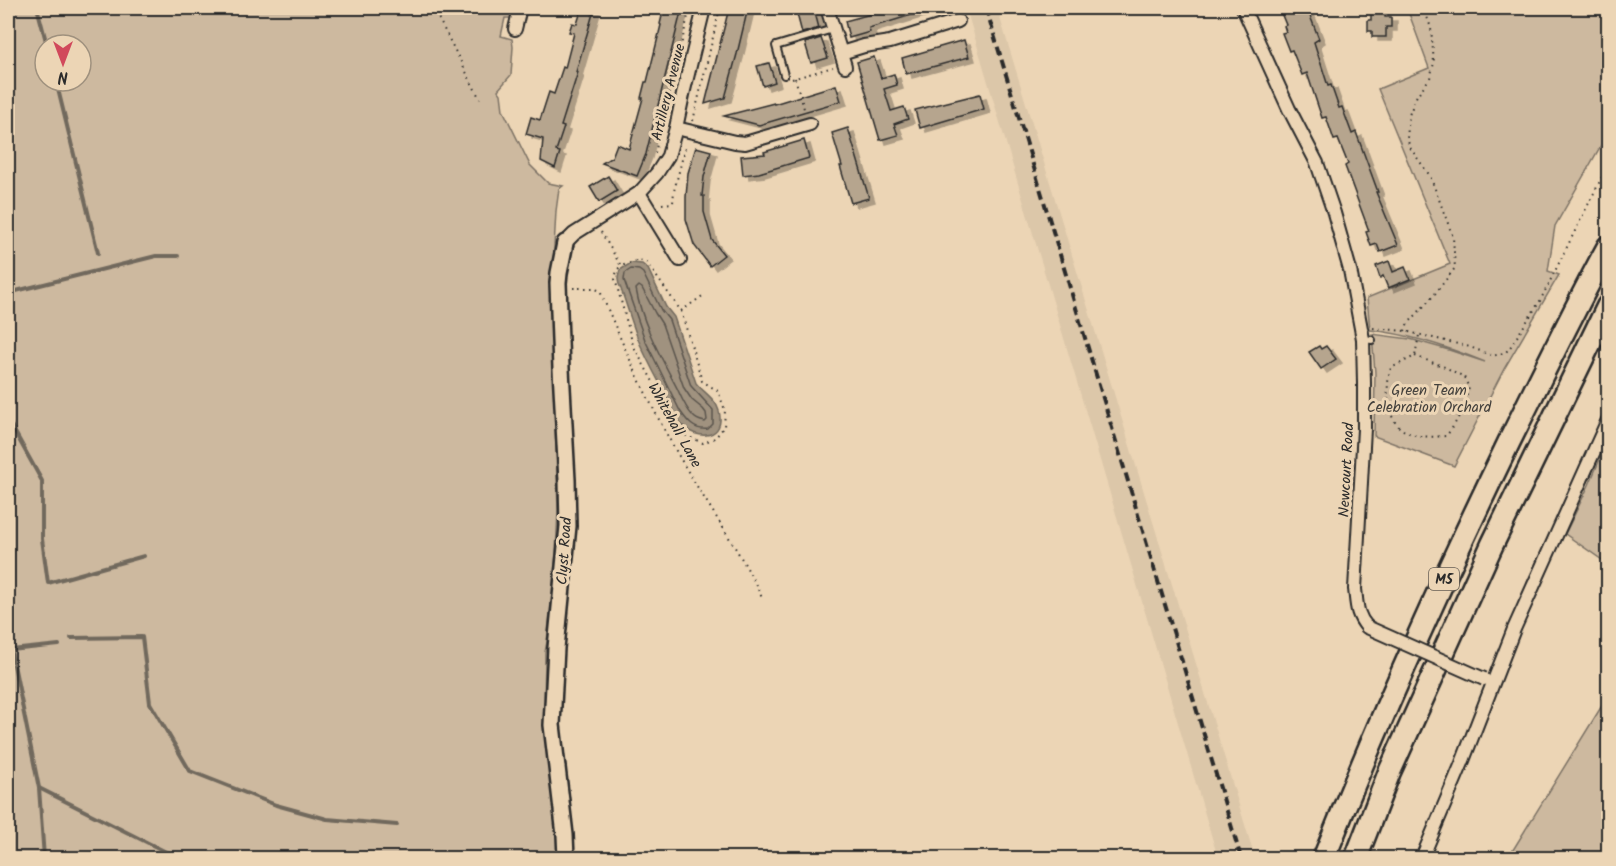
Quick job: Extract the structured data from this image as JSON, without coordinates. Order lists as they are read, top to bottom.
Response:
{
  "streets": {
    "highway": ["M5"],
    "street": ["Artillery Avenue", "Newcourt Road", "Clyst Road"],
    "path": ["Whitehall Lane"]
  },
  "crossings": [
    ["Artillery Avenue", "Clyst Road"],
    ["Whitehall Lane", "Clyst Road"]
  ],
  "parks": ["Green Team Celebration Orchard"],
  "north": "bottom"
}
